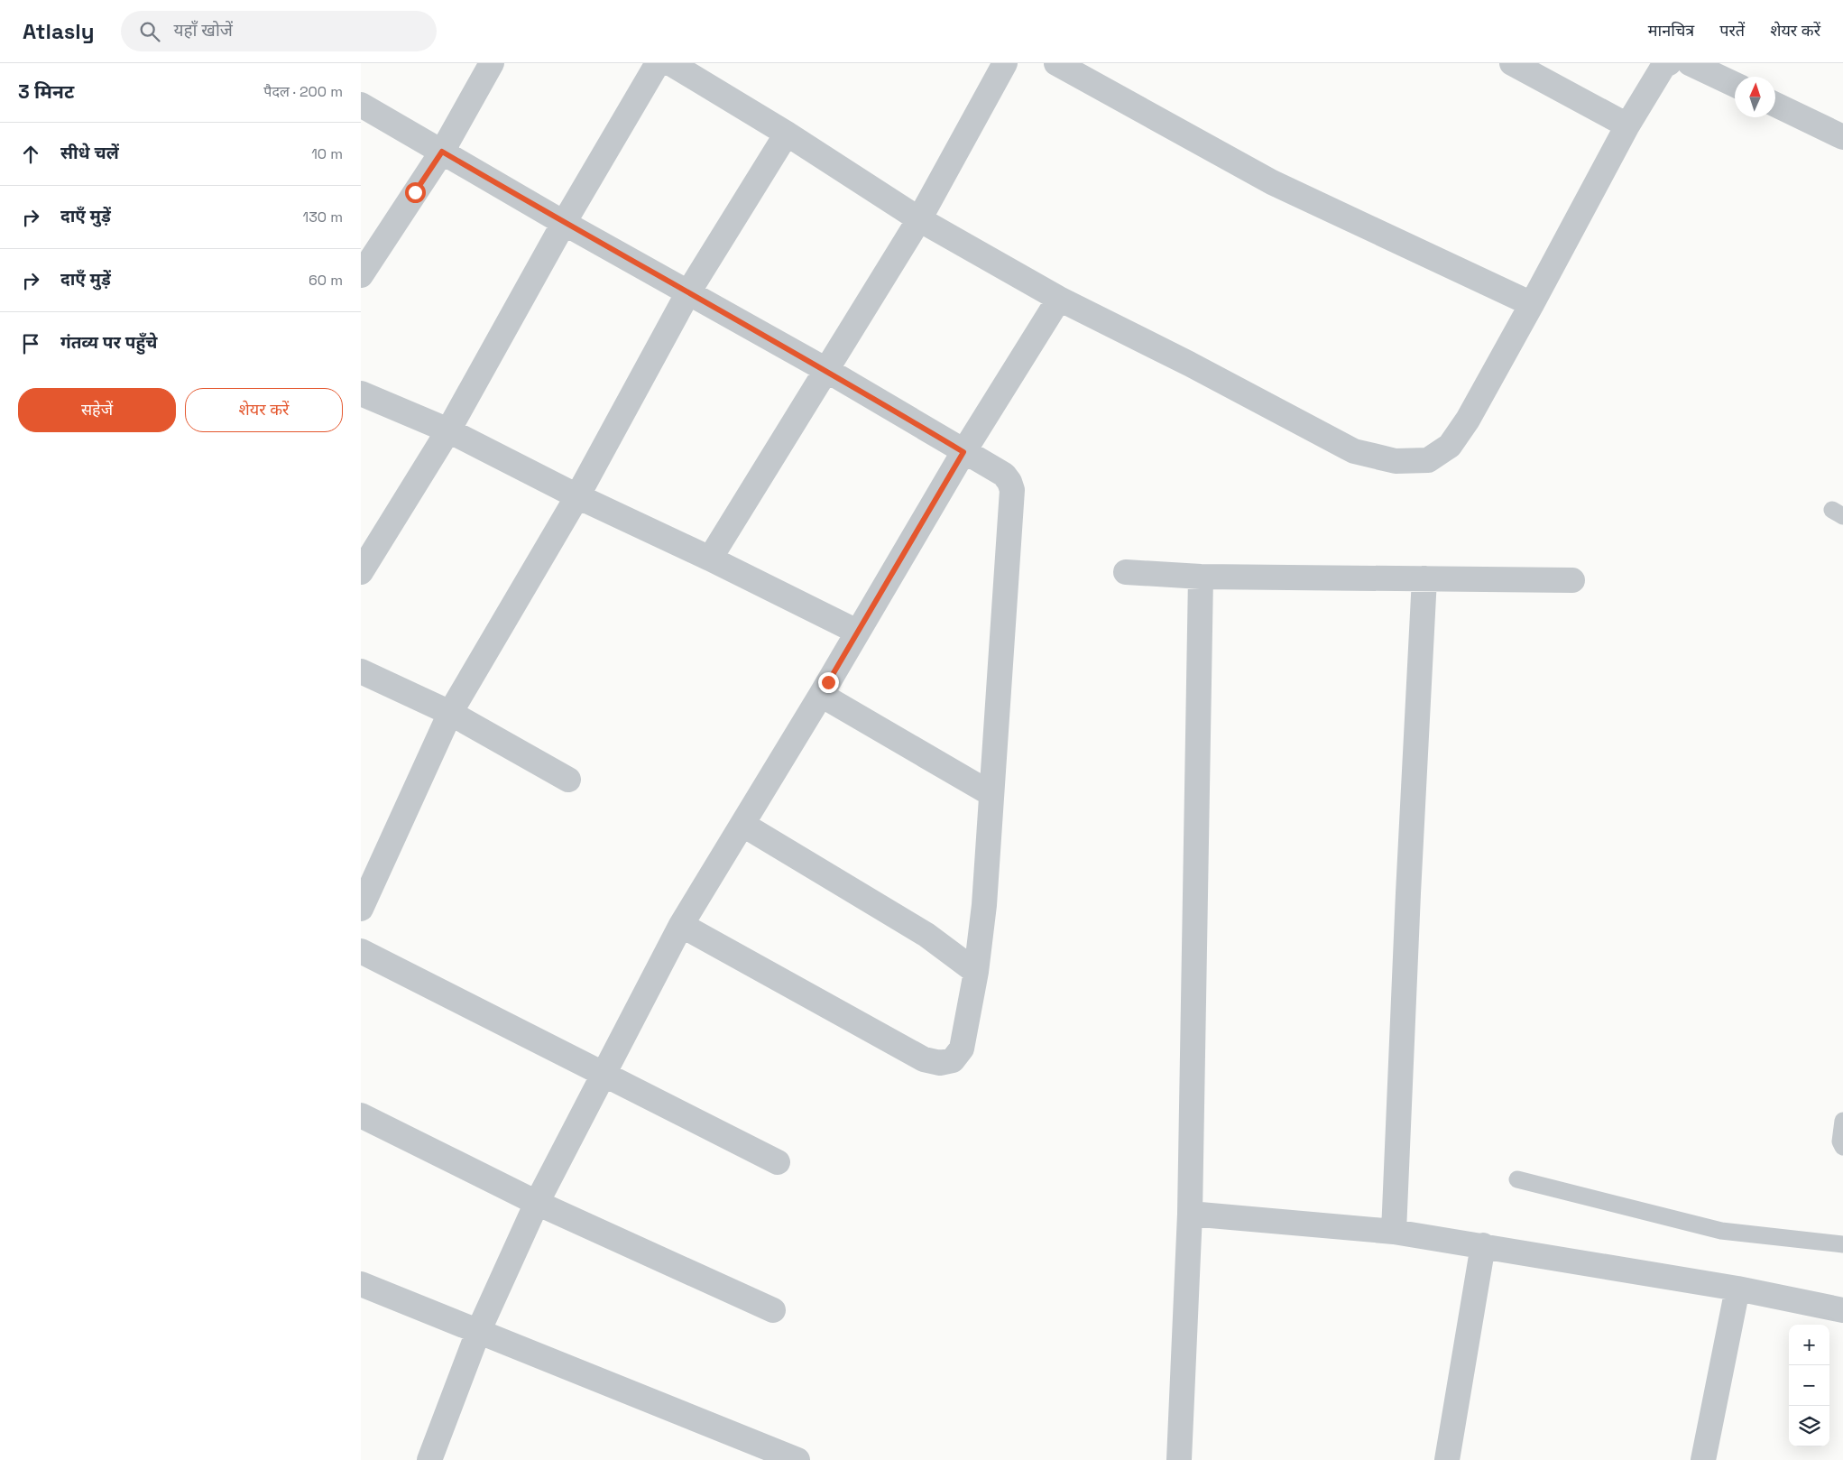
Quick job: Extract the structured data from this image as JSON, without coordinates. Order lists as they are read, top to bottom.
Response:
{
  "north": "top",
  "page": {
    "header": "Atlasly",
    "search": "यहाँ खोजें",
    "nav": ["मानचित्र", "परतें", "शेयर करें"],
    "heading": ["3 मिनट", "पैदल · 200 m"],
    "list": [
      ["सीधे चलें", "10 m"],
      ["दाएँ मुड़ें", "130 m"],
      ["दाएँ मुड़ें", "60 m"],
      "गंतव्य पर पहुँचे"
    ],
    "buttons": ["सहेजें", "शेयर करें"],
    "map_buttons": ["+", "−"]
  }
}
